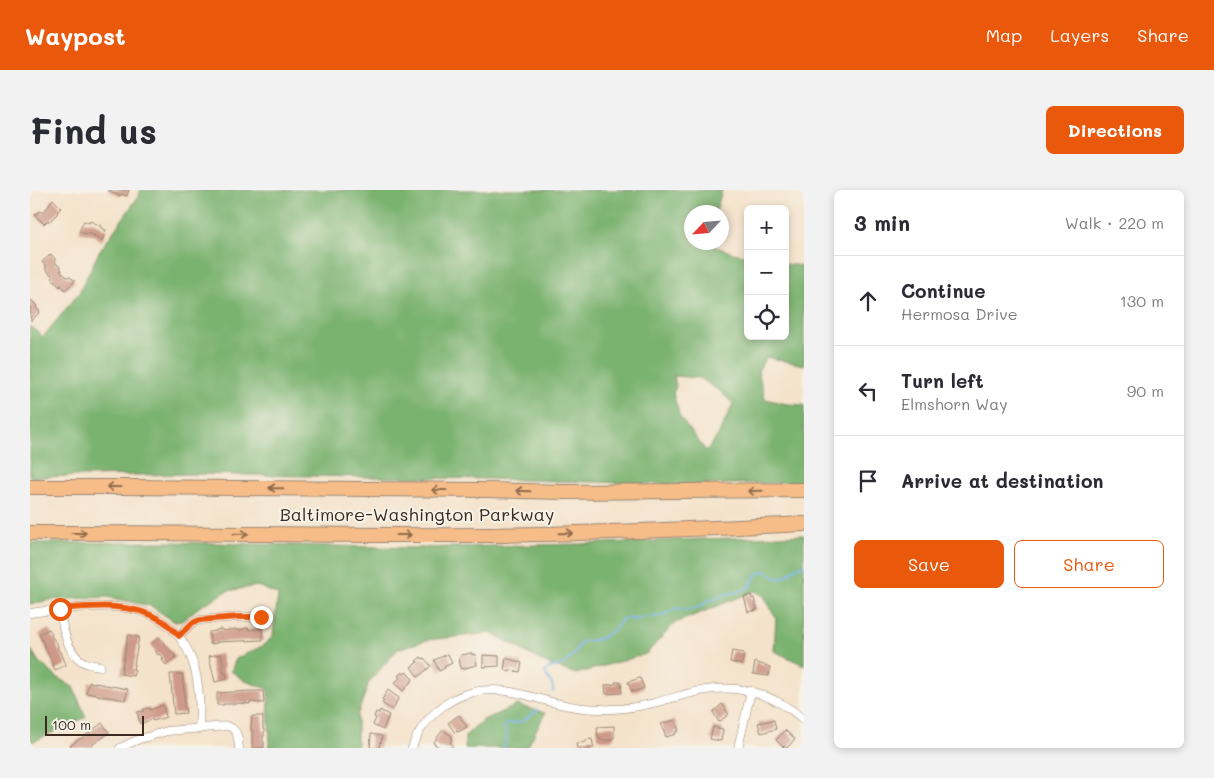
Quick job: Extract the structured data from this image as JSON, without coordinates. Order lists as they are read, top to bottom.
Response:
{
  "streets": {
    "highway": ["Baltimore-Washington Parkway"]
  },
  "scale_bar": "100 m",
  "north": "bottom left",
  "page": {
    "header": "Waypost",
    "nav": ["Map", "Layers", "Share"],
    "buttons": [
      "Directions",
      ["Save", "Share"]
    ],
    "title": "Find us",
    "heading": ["3 min", "Walk · 220 m"],
    "map_buttons": ["+", "−"],
    "list": [
      ["Continue", "Hermosa Drive", "130 m"],
      ["Turn left", "Elmshorn Way", "90 m"],
      "Arrive at destination"
    ],
    "scale": "100 m"
  }
}
